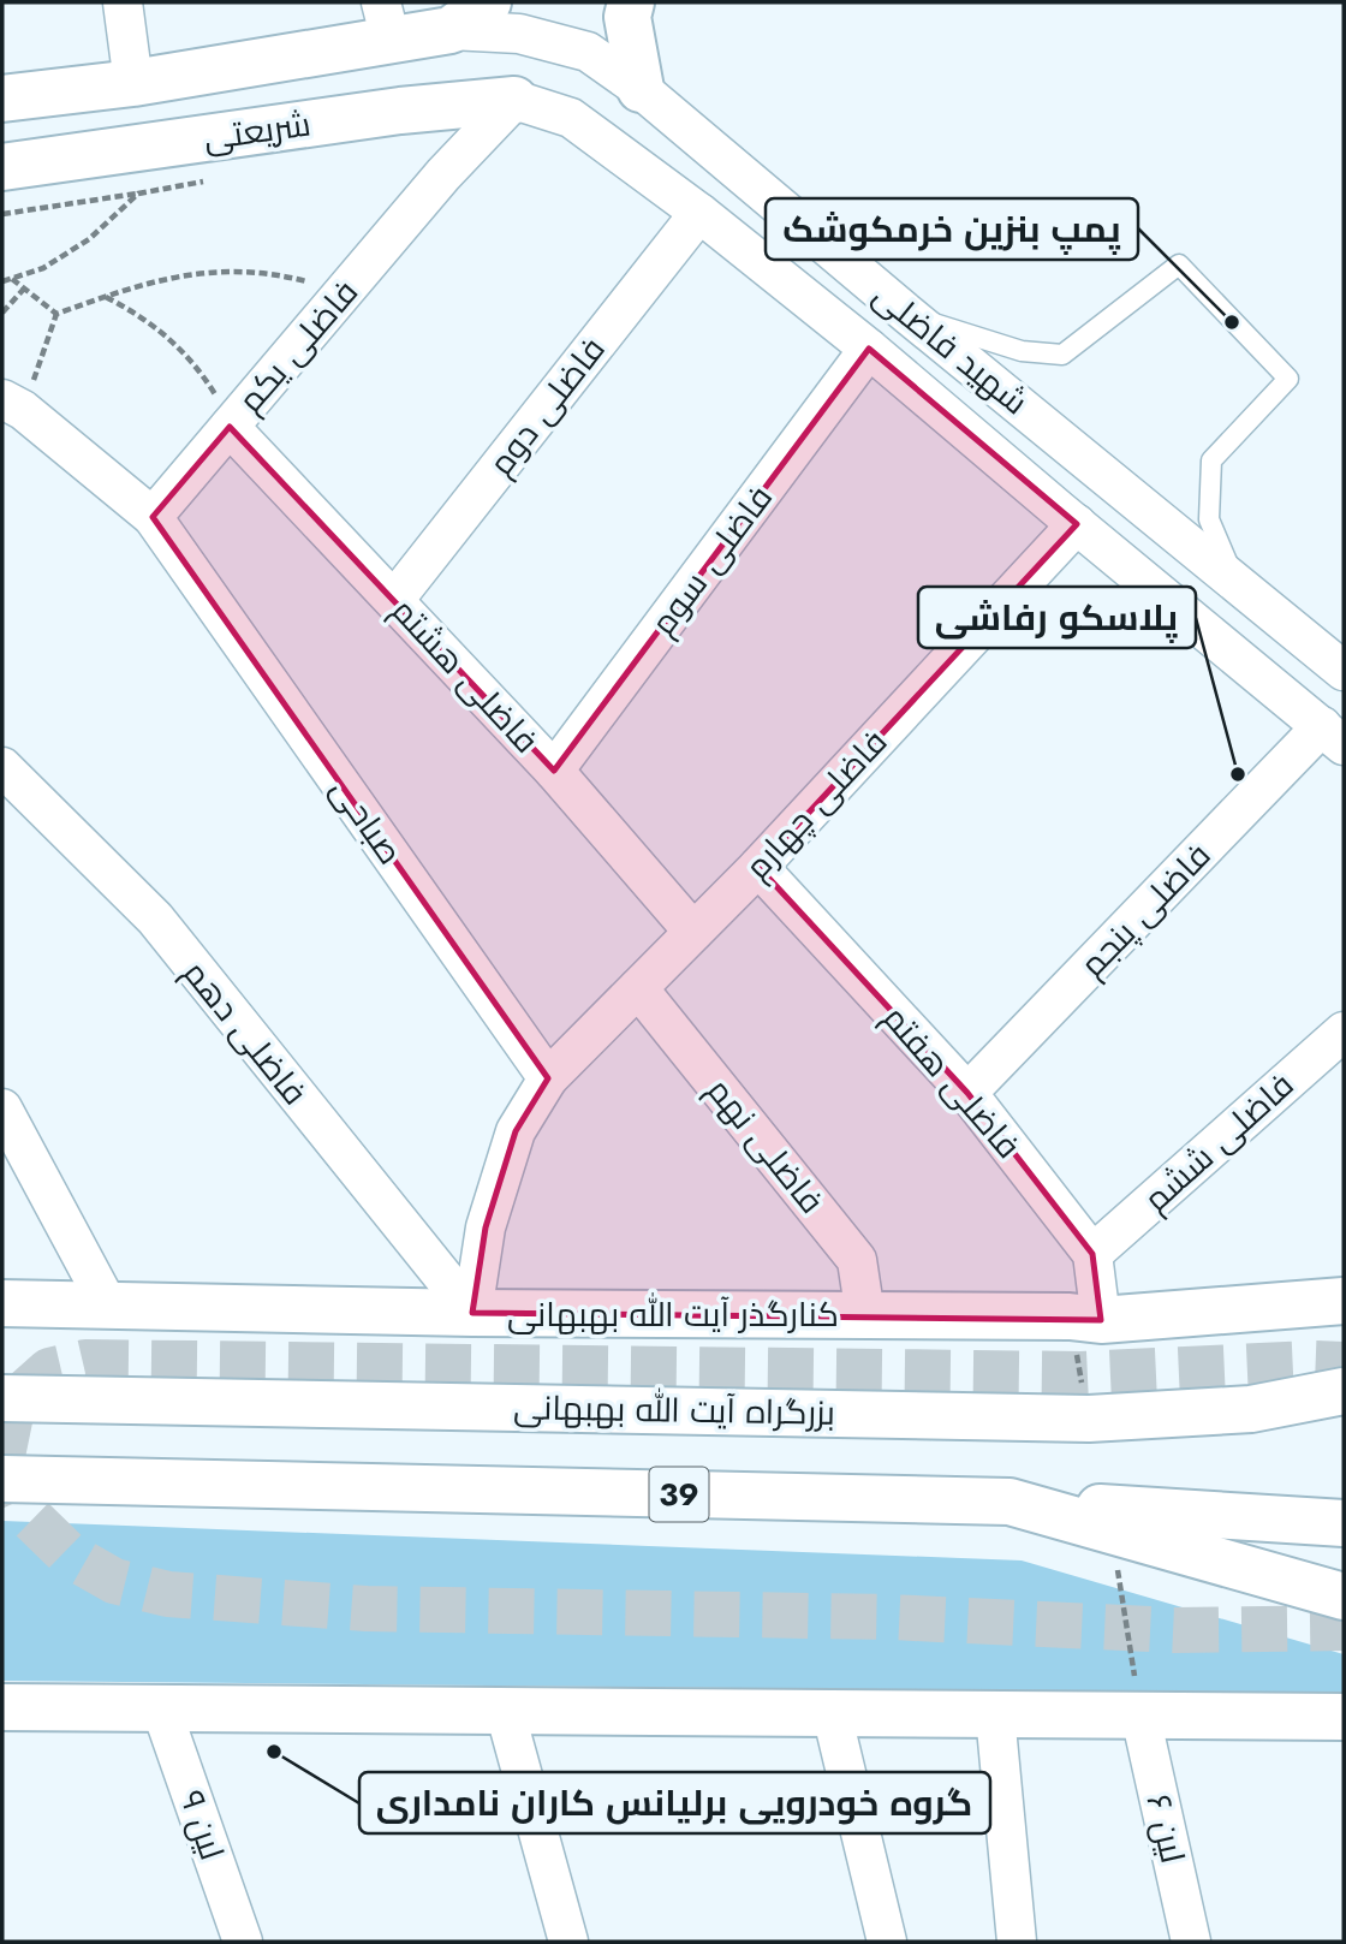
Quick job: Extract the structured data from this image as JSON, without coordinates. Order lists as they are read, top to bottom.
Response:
{
  "streets": {
    "main road": [
      "شریعتی",
      "کنارگذر آیت الله بهبهانی",
      "بزرگراه آیت الله بهبهانی",
      "39"
    ],
    "street": [
      "فاضلی یکم",
      "شهید فاضلی",
      "فاضلی دوم",
      "فاضلی سوم",
      "فاضلی هشتم",
      "فاضلی چهارم",
      "صباحی",
      "فاضلی پنجم",
      "فاضلی دهم",
      "فاضلی هفتم",
      "فاضلی ششم",
      "فاضلی نهم",
      "لین ۹",
      "لین ۶"
    ]
  },
  "crossings": [
    ["شریعتی", "فاضلی یکم"],
    ["شریعتی", "شهید فاضلی"],
    ["فاضلی یکم", "شهید فاضلی"],
    ["فاضلی یکم", "فاضلی هشتم"],
    ["فاضلی یکم", "صباحی"],
    ["شهید فاضلی", "فاضلی دوم"],
    ["شهید فاضلی", "فاضلی سوم"],
    ["شهید فاضلی", "فاضلی چهارم"],
    ["شهید فاضلی", "فاضلی پنجم"],
    ["فاضلی دوم", "فاضلی هشتم"],
    ["فاضلی سوم", "فاضلی هشتم"],
    ["فاضلی هشتم", "فاضلی چهارم"],
    ["فاضلی چهارم", "صباحی"],
    ["فاضلی چهارم", "فاضلی هفتم"],
    ["فاضلی چهارم", "فاضلی نهم"],
    ["فاضلی پنجم", "فاضلی هفتم"],
    ["فاضلی دهم", "کنارگذر آیت الله بهبهانی"],
    ["فاضلی هفتم", "فاضلی ششم"],
    ["فاضلی نهم", "کنارگذر آیت الله بهبهانی"]
  ],
  "places": ["پمپ بنزین خرمکوشک", "پلاسکو رفاشی", "گروه خودرویی برلیانس کاران نامداری"]
}
